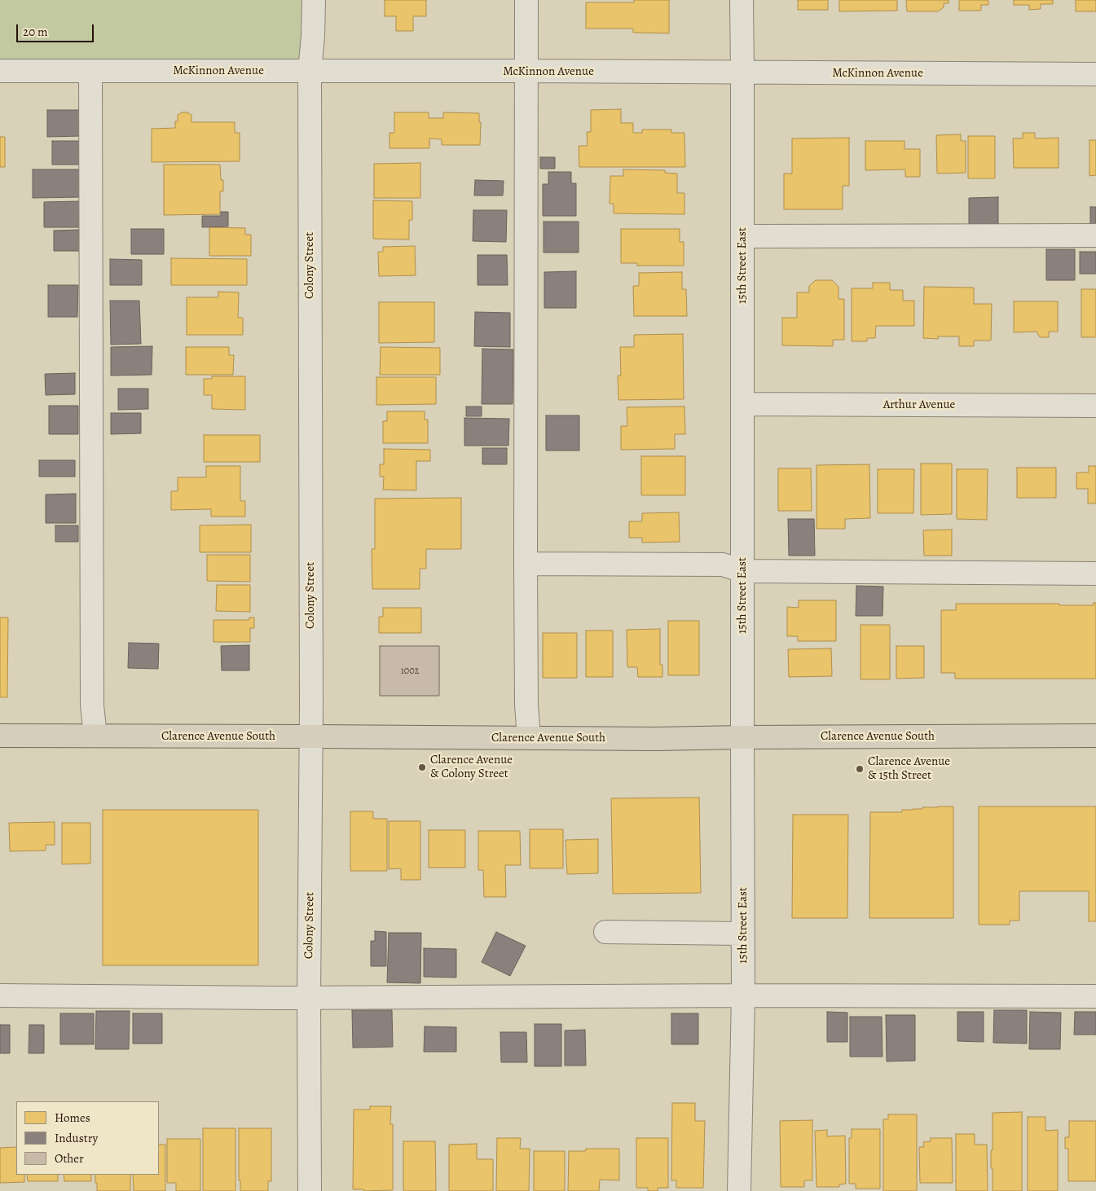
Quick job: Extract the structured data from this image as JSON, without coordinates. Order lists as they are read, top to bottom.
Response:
{
  "streets": {
    "main road": ["Clarence Avenue South"],
    "street": [
      "McKinnon Avenue",
      "Colony Street",
      "15th Street East",
      "Arthur Avenue"
    ]
  },
  "crossings": [
    ["McKinnon Avenue", "Colony Street"],
    ["McKinnon Avenue", "15th Street East"],
    ["Colony Street", "Clarence Avenue South"],
    ["15th Street East", "Arthur Avenue"],
    ["15th Street East", "Clarence Avenue South"]
  ],
  "places": ["Clarence Avenue & Colony Street", "Clarence Avenue & 15th Street"],
  "house_numbers": ["1002"],
  "legend": ["Homes", "Industry", "Other"],
  "scale_bar": "20 m"
}
